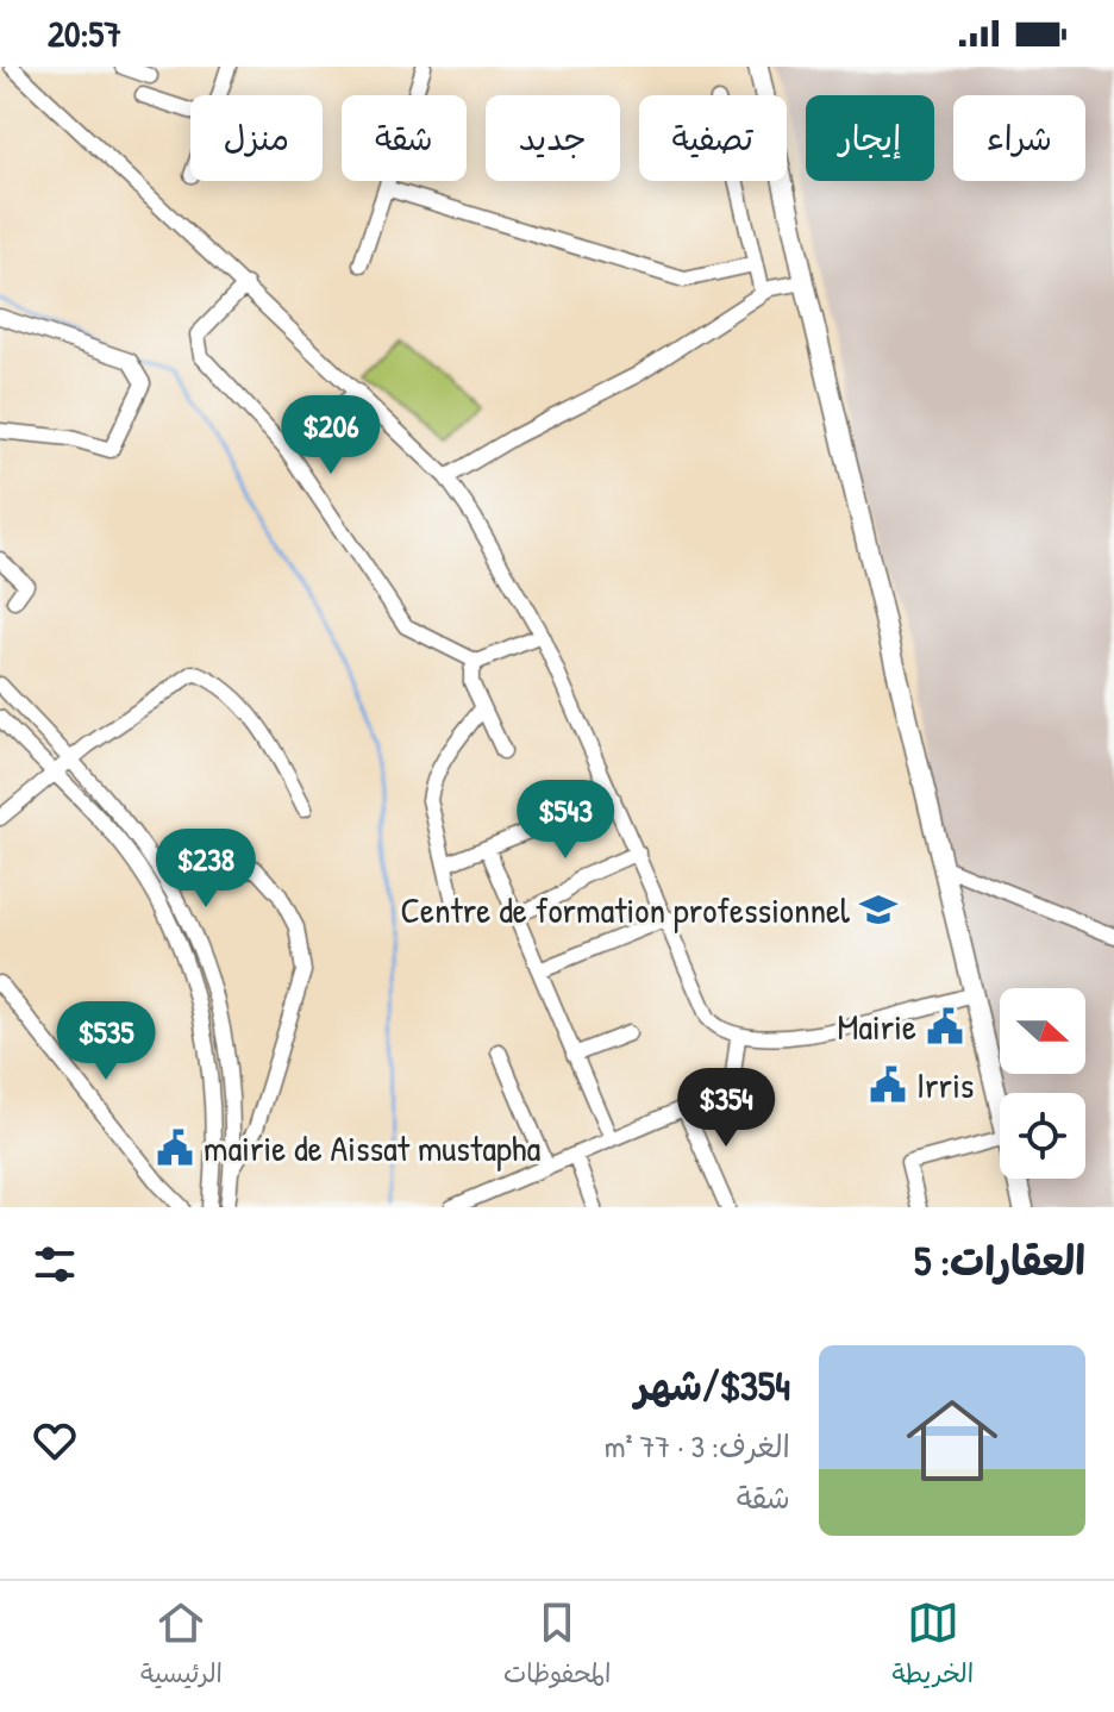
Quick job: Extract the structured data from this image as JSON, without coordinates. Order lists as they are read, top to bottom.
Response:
{
  "places": {
    "school or university": ["Centre de formation professionnel"],
    "public building": ["Mairie", "Irris", "mairie de Aissat mustapha"]
  },
  "north": "right",
  "page": {
    "status": "20:57",
    "chip": [
      "شراء",
      "إيجار",
      "تصفية",
      "جديد",
      "شقة",
      "منزل"
    ],
    "price": [
      "$206",
      "$543",
      "$238",
      "$535",
      "$354"
    ],
    "heading": "العقارات: 5",
    "list": [
      {
        "name": "$354/شهر",
        "note": "الغرف: 3 · 77 m² · شقة"
      }
    ],
    "tabs": ["الخريطة", "المحفوظات", "الرئيسية"]
  }
}
